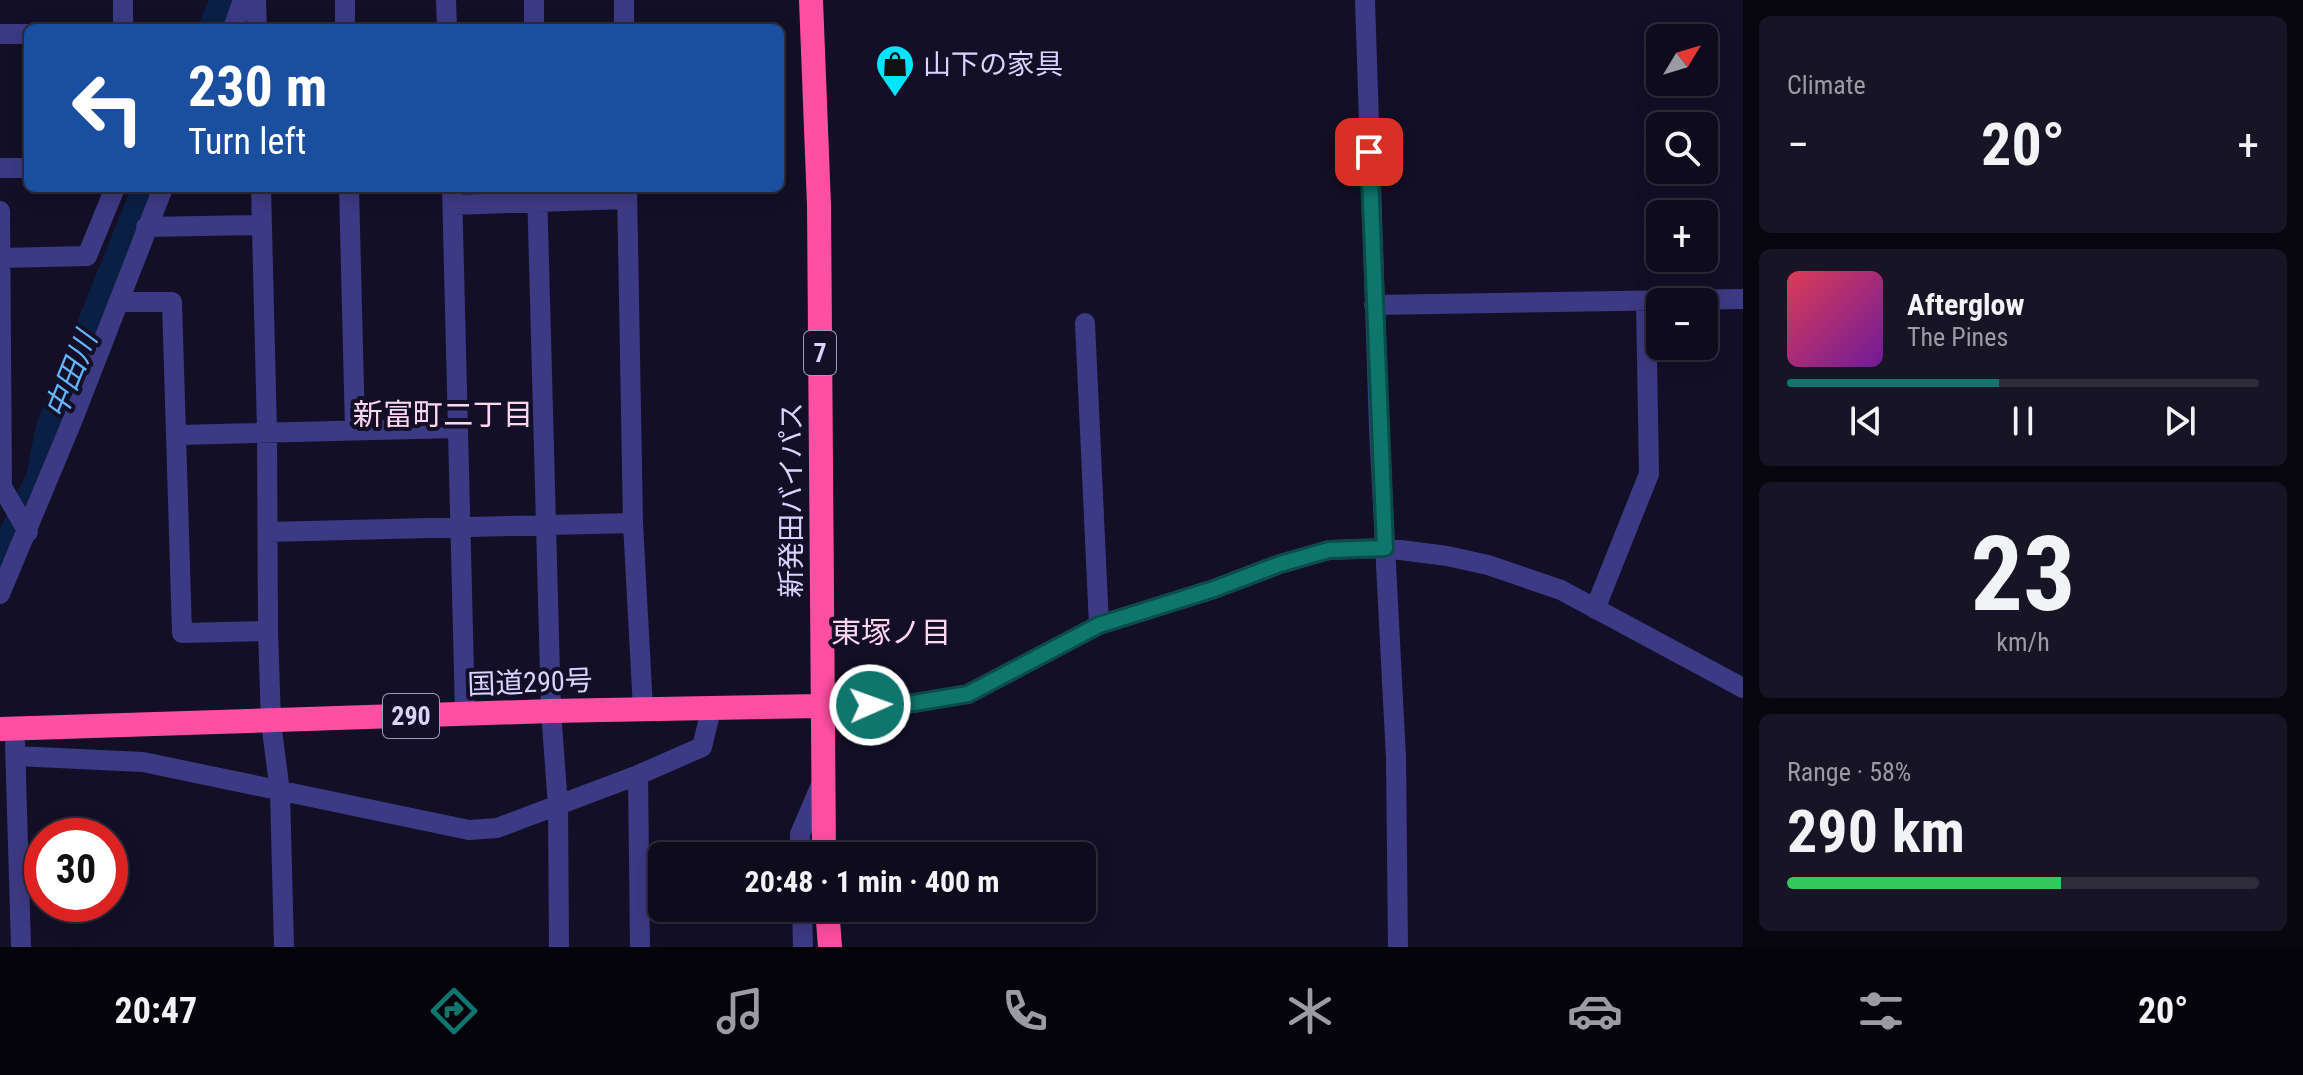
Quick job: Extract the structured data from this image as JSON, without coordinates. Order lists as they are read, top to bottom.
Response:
{
  "streets": {
    "highway": [
      "7",
      "新発田バイパス",
      "国道290号",
      "290"
    ]
  },
  "crossings": [
    ["新発田バイパス", "国道290号"]
  ],
  "districts": ["新富町二丁目", "東塚ノ目"],
  "water": ["中田川"],
  "places": {
    "shop": ["山下の家具"]
  },
  "north": "top right",
  "page": {
    "tile": [
      "Climate",
      ["23", "km/h"],
      ["Range · 58%", "290 km"]
    ],
    "map_buttons": ["+", "−"],
    "turn": ["230 m", "Turn left"],
    "heat": ["−", "20°", "+"],
    "song": ["Afterglow", "The Pines"],
    "limit": "30",
    "trip": "20:48 · 1 min · 400 m",
    "tabs": ["20:47", "20°"]
  }
}
